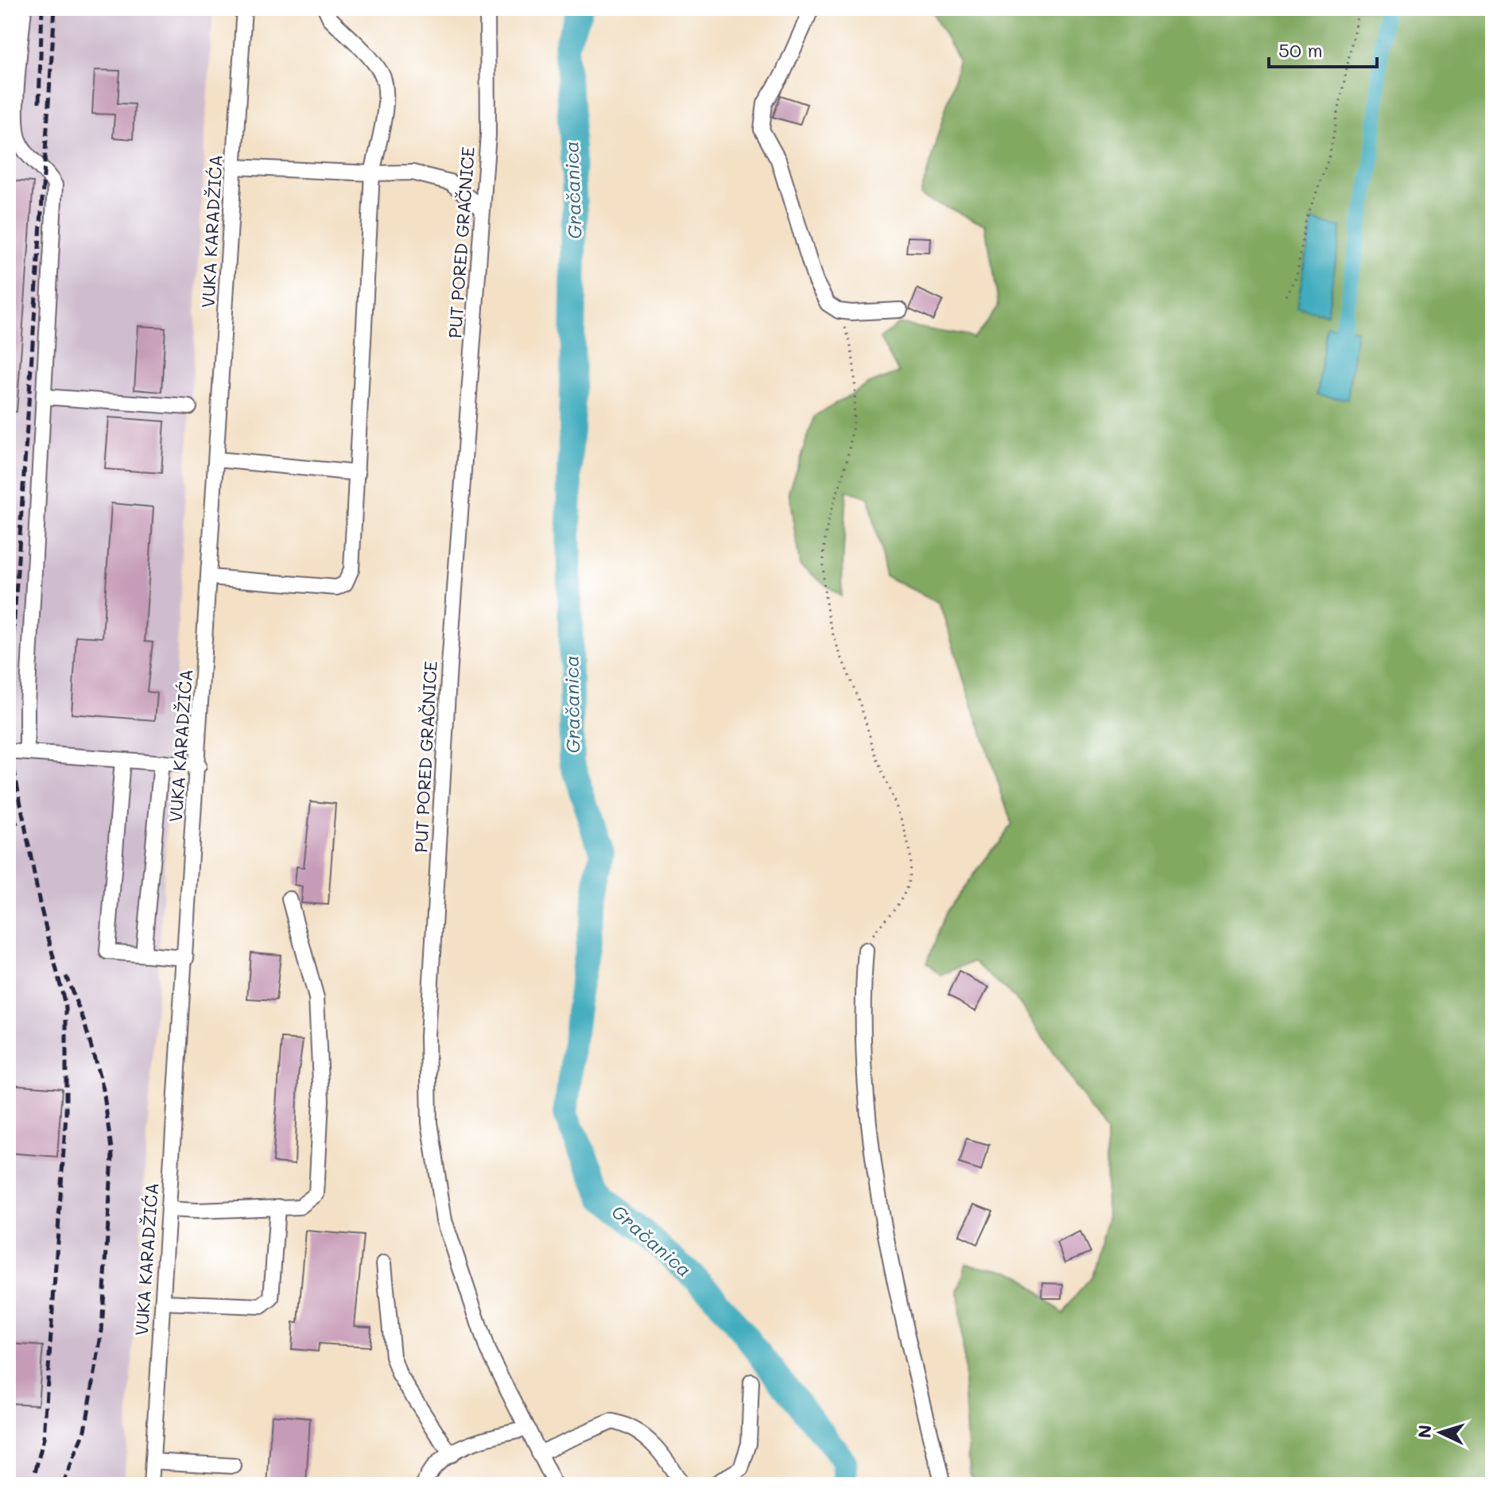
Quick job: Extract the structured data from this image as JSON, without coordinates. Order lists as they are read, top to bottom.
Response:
{
  "streets": {
    "street": ["VUKA KARADŽIĆA", "PUT PORED GRAČNICE"]
  },
  "water": ["Gračanica"],
  "scale_bar": "50 m",
  "north": "left"
}
